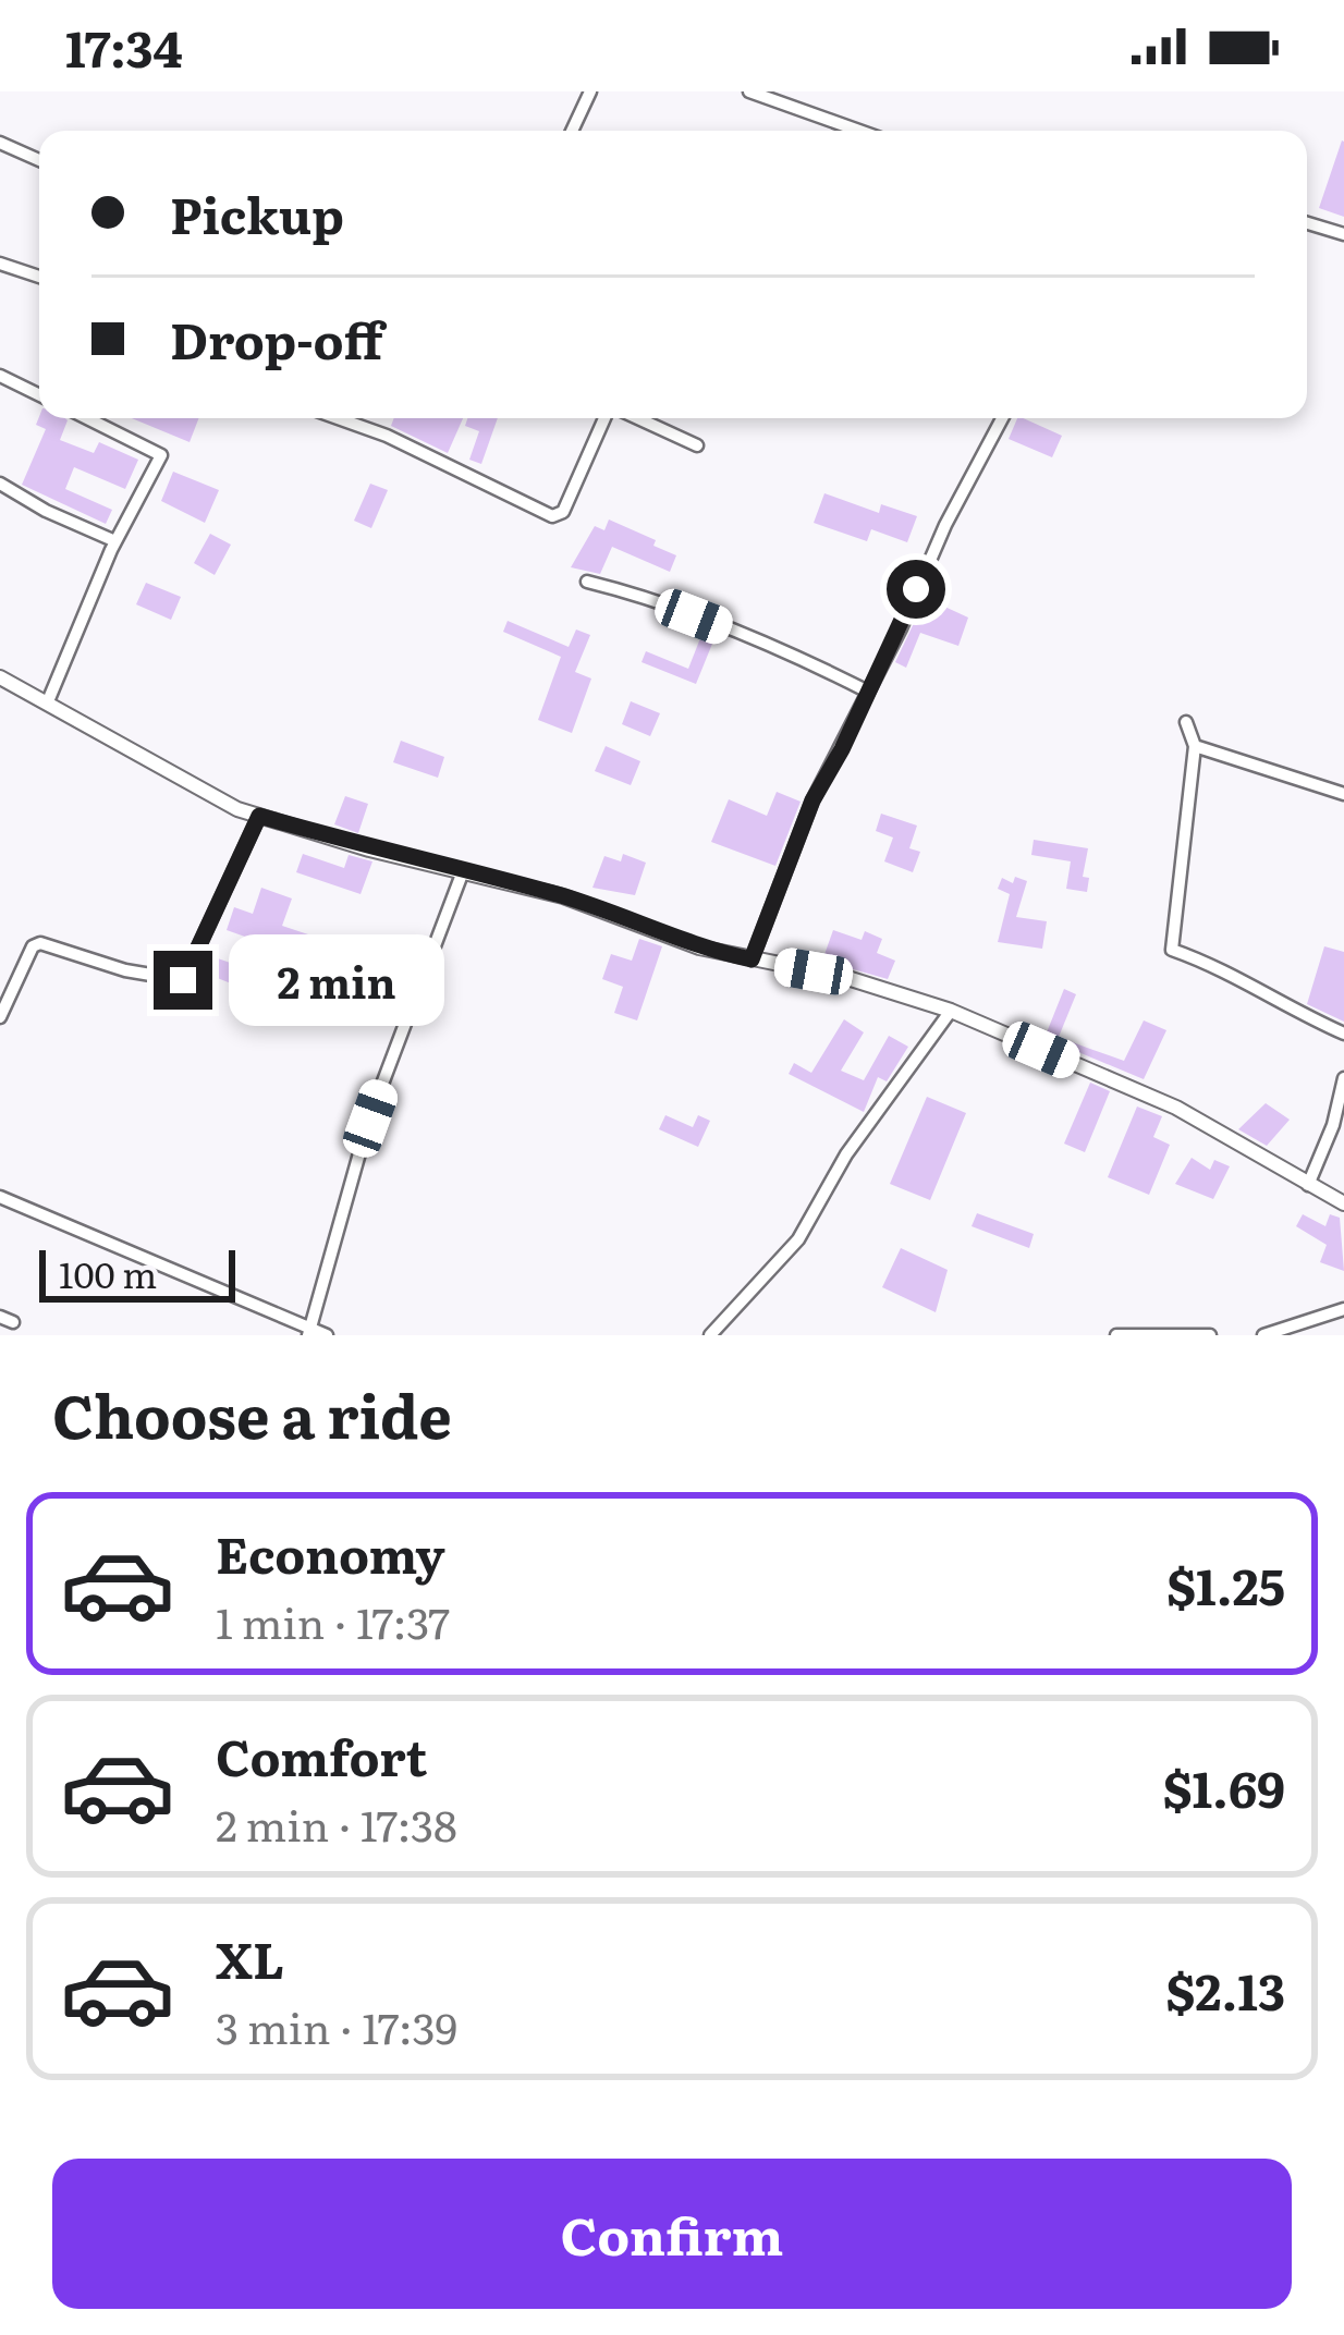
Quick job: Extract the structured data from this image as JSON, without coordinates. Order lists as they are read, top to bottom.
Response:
{
  "scale_bar": "100 m",
  "page": {
    "status": "17:34",
    "banner": ["Pickup", "Drop-off"],
    "bubble": "2 min",
    "scale": "100 m",
    "heading": "Choose a ride",
    "list": [
      {
        "name": "Economy",
        "note": "1 min · 17:37",
        "value": "$1.25"
      },
      {
        "name": "Comfort",
        "note": "2 min · 17:38",
        "value": "$1.69"
      },
      {
        "name": "XL",
        "note": "3 min · 17:39",
        "value": "$2.13"
      }
    ],
    "buttons": "Confirm"
  }
}
